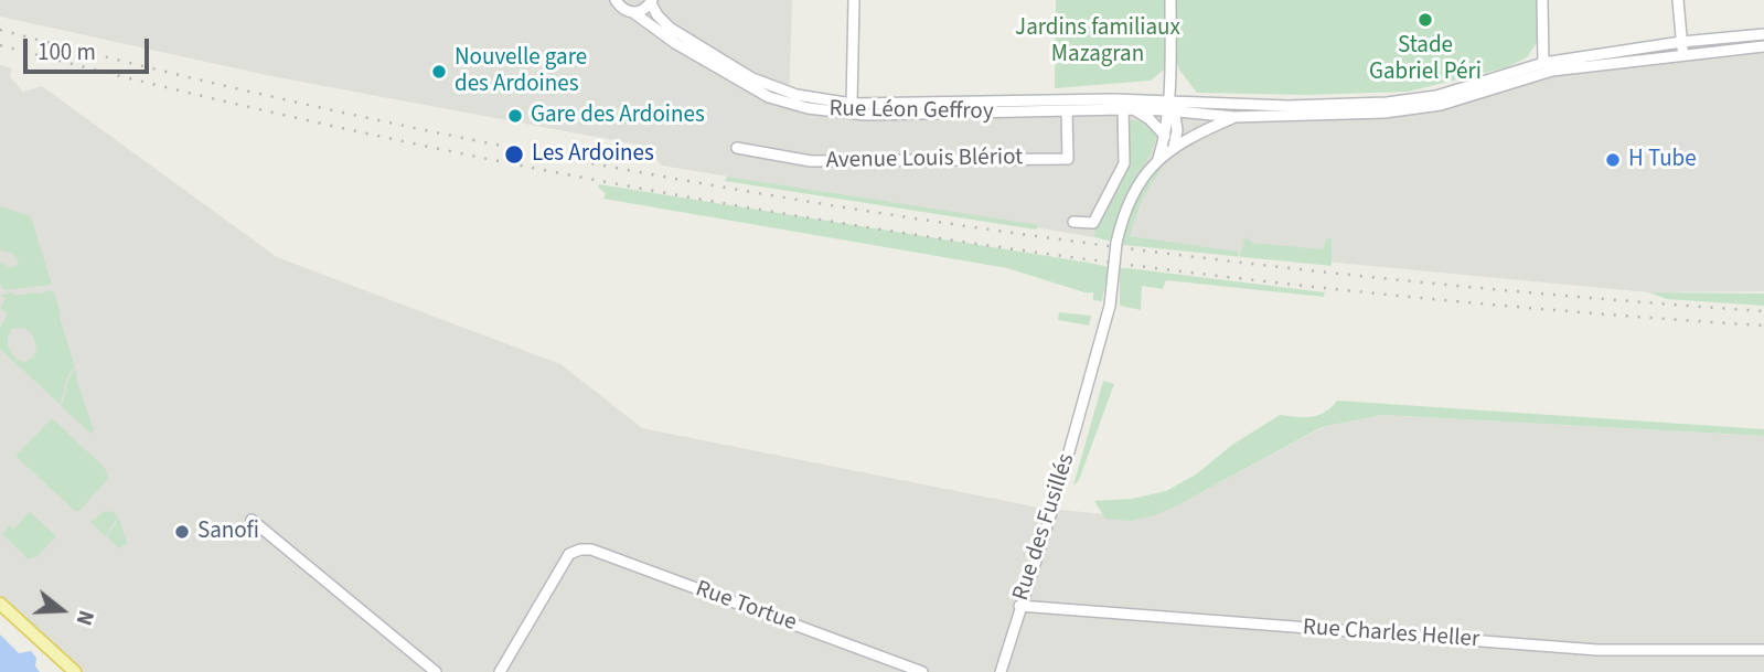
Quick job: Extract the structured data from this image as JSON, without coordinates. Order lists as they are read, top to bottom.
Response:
{
  "streets": {
    "street": [
      "Rue Léon Geffroy",
      "Avenue Louis Blériot",
      "Rue des Fusillés",
      "Rue Tortue",
      "Rue Charles Heller"
    ]
  },
  "crossings": [
    ["Rue Léon Geffroy", "Avenue Louis Blériot"],
    ["Rue des Fusillés", "Rue Charles Heller"]
  ],
  "parks": ["Jardins familiaux Mazagran"],
  "places": [
    "Stade Gabriel Péri",
    "Nouvelle gare des Ardoines",
    "Gare des Ardoines",
    "Les Ardoines",
    "H Tube",
    "Sanofi"
  ],
  "scale_bar": "100 m",
  "north": "right"
}
